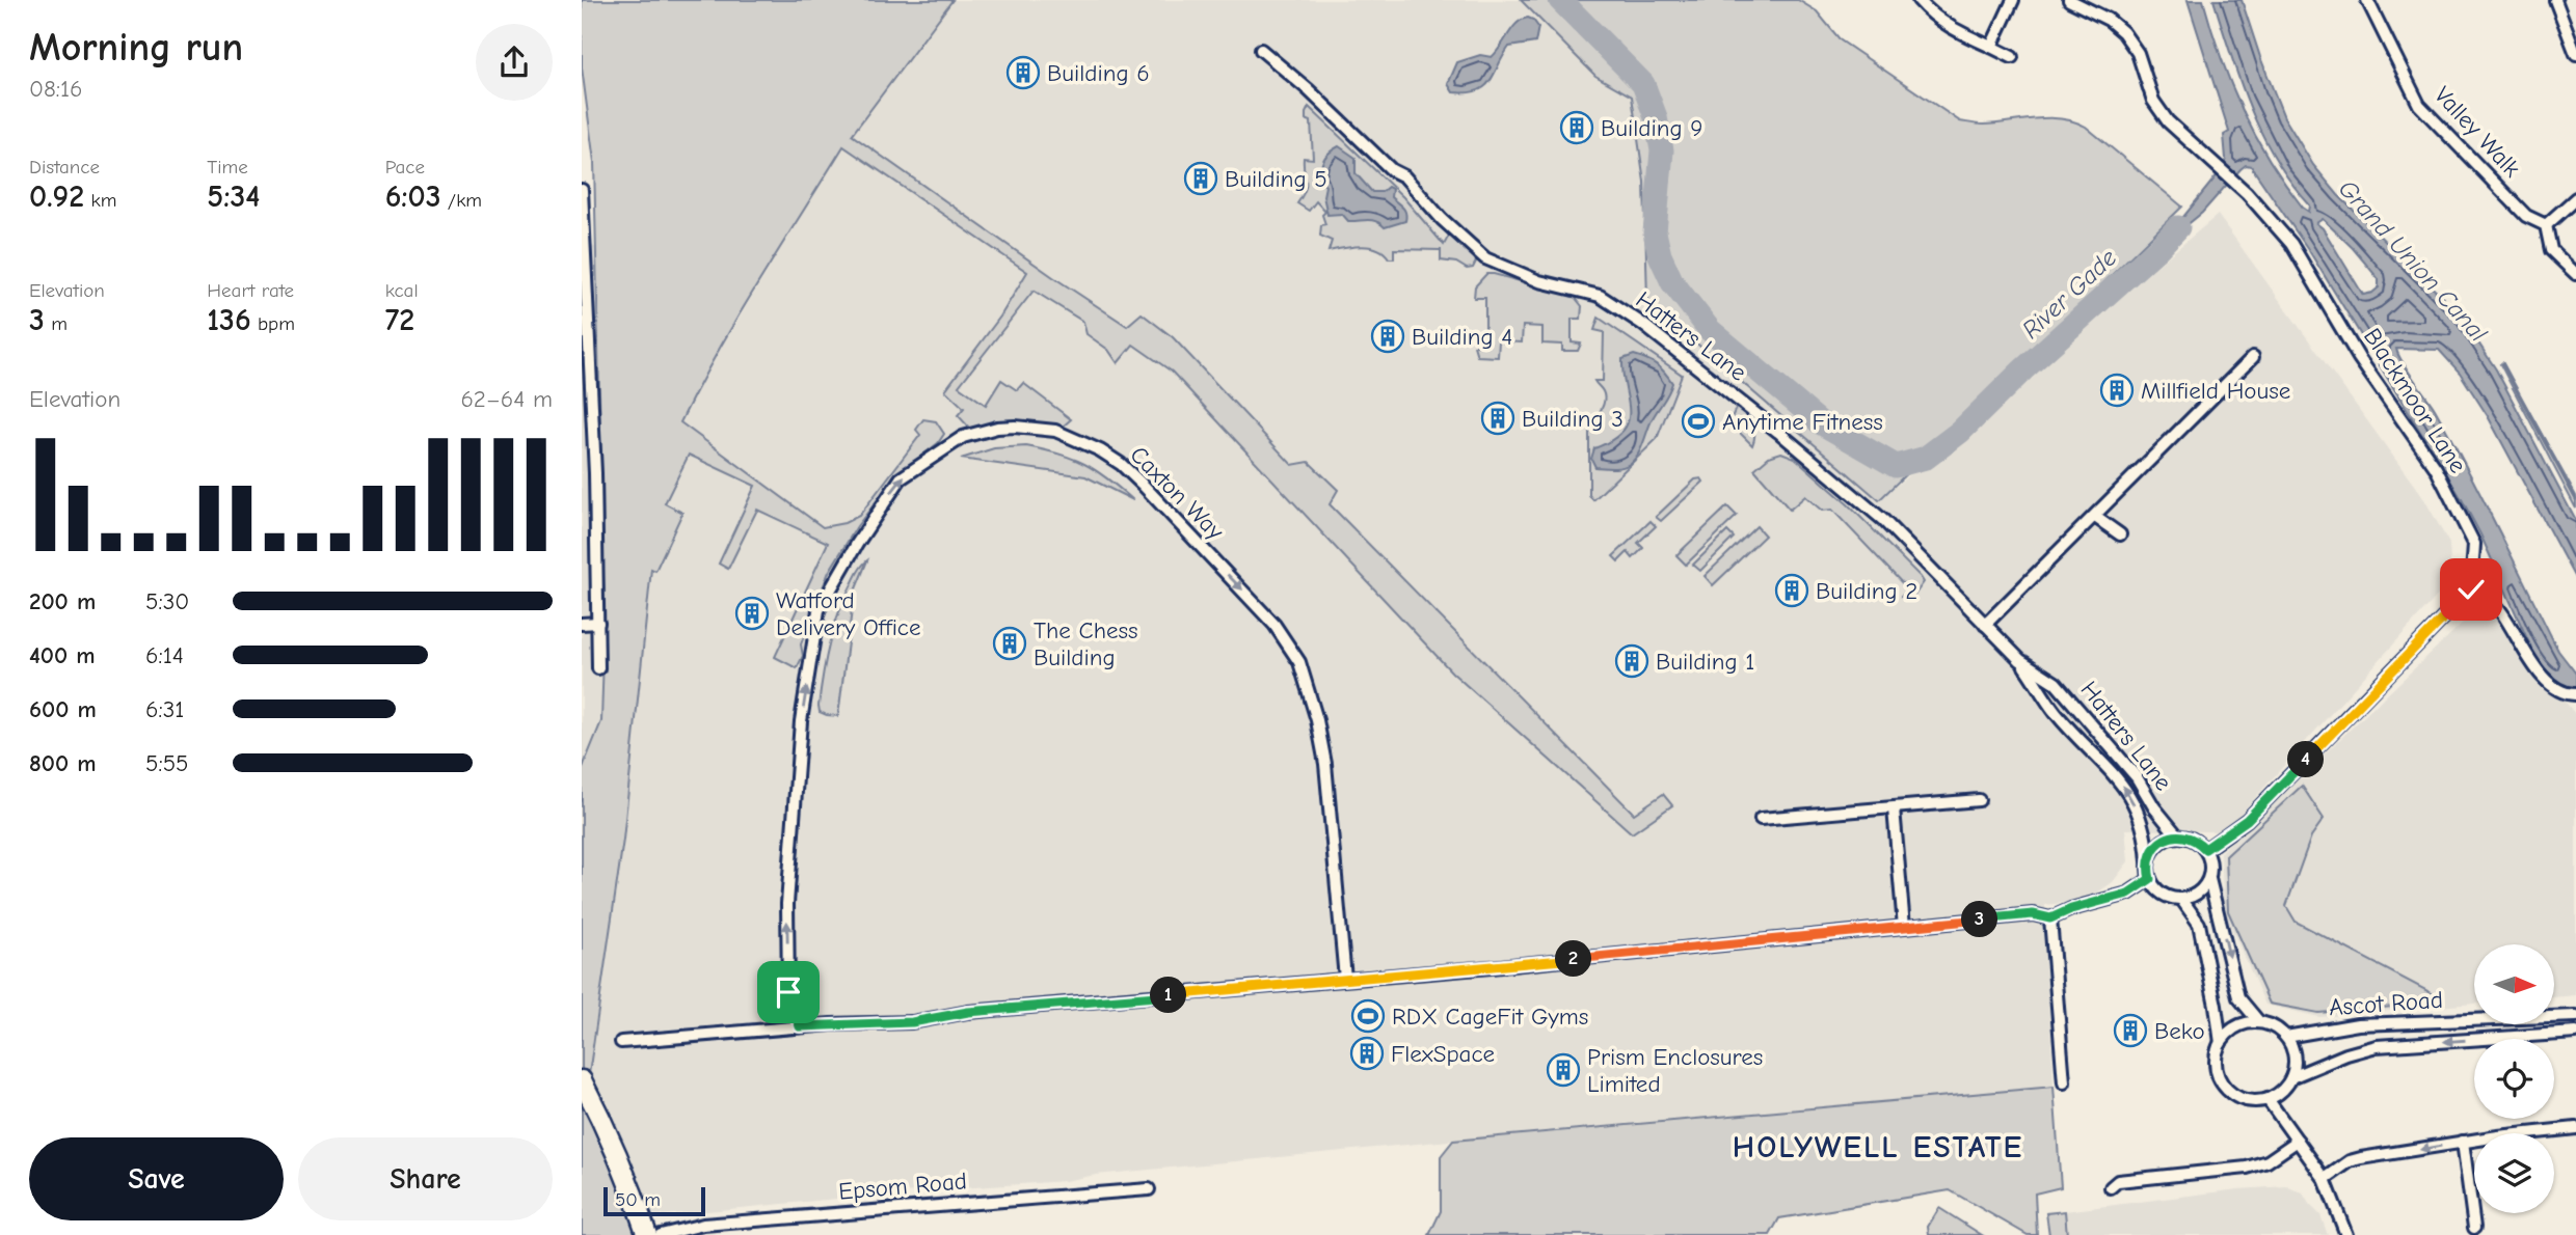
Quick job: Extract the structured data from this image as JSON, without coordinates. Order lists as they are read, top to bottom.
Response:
{
  "streets": {
    "street": [
      "Valley Walk",
      "Hatters Lane",
      "Blackmoor Lane",
      "Caxton Way",
      "Ascot Road",
      "Epsom Road"
    ]
  },
  "districts": ["HOLYWELL ESTATE"],
  "water": ["Grand Union Canal", "River Gade"],
  "places": {
    "building": [
      "Building 6",
      "Building 9",
      "Building 5",
      "Building 4",
      "Millfield House",
      "Building 3",
      "Building 2",
      "Watford Delivery Office",
      "The Chess Building",
      "Building 1",
      "Beko",
      "FlexSpace",
      "Prism Enclosures Limited"
    ],
    "sports": ["Anytime Fitness", "RDX CageFit Gyms"]
  },
  "scale_bar": "50 m",
  "north": "right",
  "page": {
    "heading": ["Morning run", "08:16"],
    "stats": [
      ["Distance", "0.92 km"],
      ["Time", "5:34"],
      ["Pace", "6:03 /km"],
      ["Elevation", "3 m"],
      ["Heart rate", "136 bpm"],
      ["kcal", "72"]
    ],
    "chart": ["Elevation", "62–64 m"],
    "list": [
      {
        "name": "200 m",
        "note": "5:30"
      },
      {
        "name": "400 m",
        "note": "6:14"
      },
      {
        "name": "600 m",
        "note": "6:31"
      },
      {
        "name": "800 m",
        "note": "5:55"
      }
    ],
    "pins": [
      "4",
      "3",
      "2",
      "1"
    ],
    "buttons": ["Save", "Share"],
    "scale": "50 m"
  }
}
